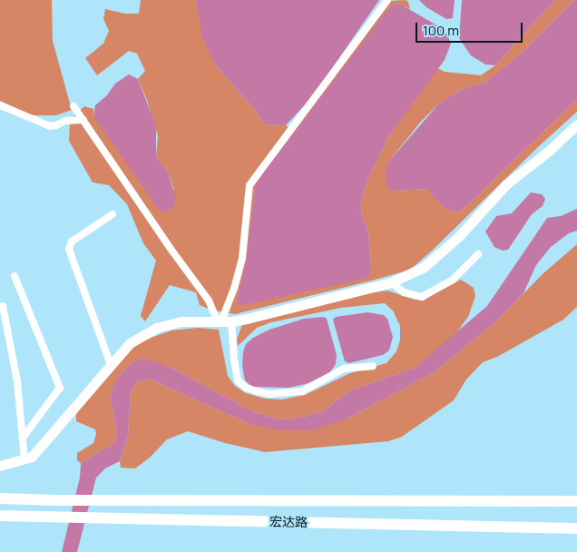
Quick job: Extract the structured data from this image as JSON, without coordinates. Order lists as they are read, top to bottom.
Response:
{
  "streets": {
    "main road": ["宏达路"]
  },
  "scale_bar": "100 m"
}
